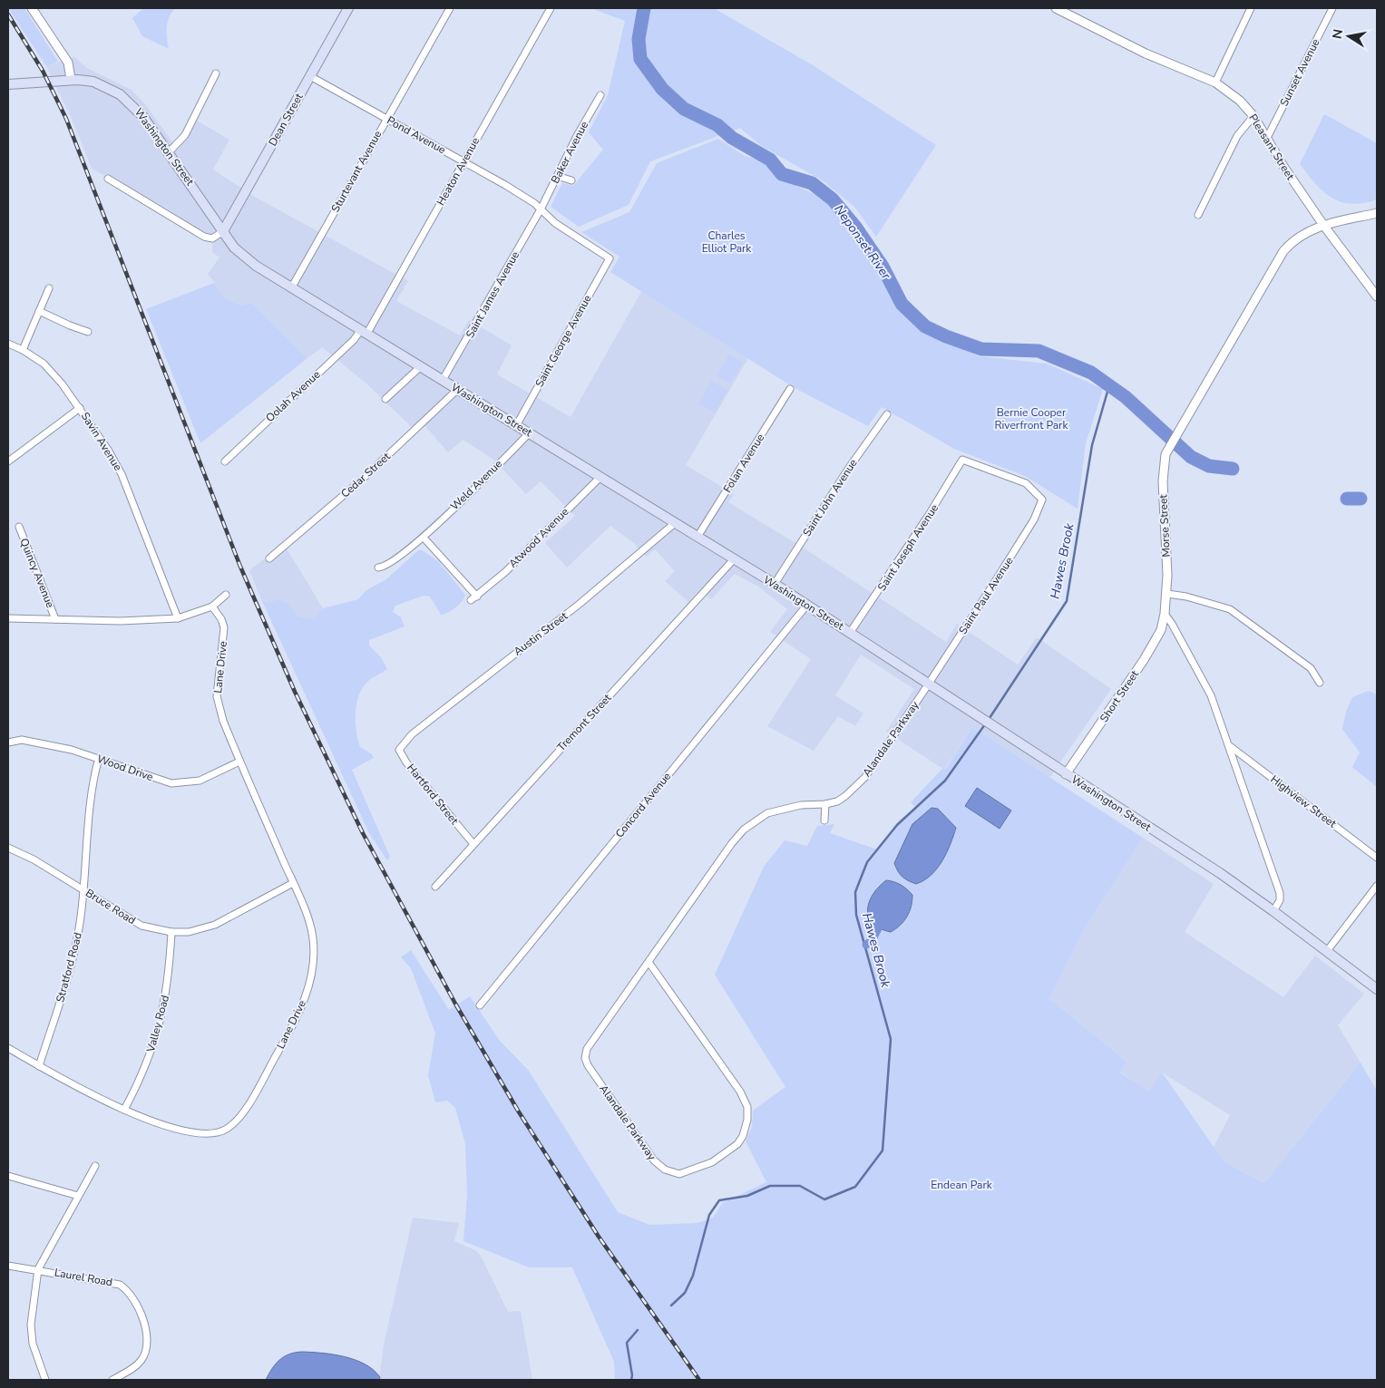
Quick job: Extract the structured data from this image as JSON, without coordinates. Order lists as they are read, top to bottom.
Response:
{
  "streets": {
    "main road": ["Dean Street", "Washington Street"],
    "street": [
      "Sunset Avenue",
      "Pond Avenue",
      "Pleasant Street",
      "Baker Avenue",
      "Sturtevant Avenue",
      "Heaton Avenue",
      "Saint James Avenue",
      "Saint George Avenue",
      "Oolah Avenue",
      "Savin Avenue",
      "Folan Avenue",
      "Cedar Street",
      "Weld Avenue",
      "Saint John Avenue",
      "Morse Street",
      "Atwood Avenue",
      "Saint Joseph Avenue",
      "Quincy Avenue",
      "Saint Paul Avenue",
      "Austin Street",
      "Lane Drive",
      "Short Street",
      "Tremont Street",
      "Alandale Parkway",
      "Wood Drive",
      "Hartford Street",
      "Highview Street",
      "Concord Avenue",
      "Bruce Road",
      "Stratford Road",
      "Valley Road",
      "Laurel Road"
    ]
  },
  "crossings": [
    ["Sunset Avenue", "Pleasant Street"],
    ["Dean Street", "Pond Avenue"],
    ["Dean Street", "Washington Street"],
    ["Pond Avenue", "Baker Avenue"],
    ["Pond Avenue", "Sturtevant Avenue"],
    ["Pond Avenue", "Heaton Avenue"],
    ["Pond Avenue", "Saint James Avenue"],
    ["Pond Avenue", "Saint George Avenue"],
    ["Washington Street", "Sturtevant Avenue"],
    ["Washington Street", "Heaton Avenue"],
    ["Washington Street", "Saint James Avenue"],
    ["Washington Street", "Saint George Avenue"],
    ["Washington Street", "Oolah Avenue"],
    ["Washington Street", "Folan Avenue"],
    ["Washington Street", "Cedar Street"],
    ["Washington Street", "Weld Avenue"],
    ["Washington Street", "Saint John Avenue"],
    ["Washington Street", "Atwood Avenue"],
    ["Washington Street", "Saint Joseph Avenue"],
    ["Washington Street", "Saint Paul Avenue"],
    ["Washington Street", "Austin Street"],
    ["Washington Street", "Short Street"],
    ["Washington Street", "Tremont Street"],
    ["Washington Street", "Alandale Parkway"],
    ["Washington Street", "Concord Avenue"],
    ["Pleasant Street", "Morse Street"],
    ["Baker Avenue", "Saint James Avenue"],
    ["Heaton Avenue", "Oolah Avenue"],
    ["Weld Avenue", "Atwood Avenue"],
    ["Morse Street", "Short Street"],
    ["Saint Joseph Avenue", "Saint Paul Avenue"],
    ["Saint Paul Avenue", "Alandale Parkway"],
    ["Austin Street", "Hartford Street"],
    ["Lane Drive", "Wood Drive"],
    ["Lane Drive", "Bruce Road"],
    ["Lane Drive", "Stratford Road"],
    ["Lane Drive", "Valley Road"],
    ["Tremont Street", "Hartford Street"],
    ["Wood Drive", "Stratford Road"],
    ["Bruce Road", "Stratford Road"],
    ["Bruce Road", "Valley Road"]
  ],
  "water": ["Neponset River", "Hawes Brook"],
  "parks": ["Charles Elliot Park", "Bernie Cooper Riverfront Park", "Endean Park"],
  "north": "left"
}
